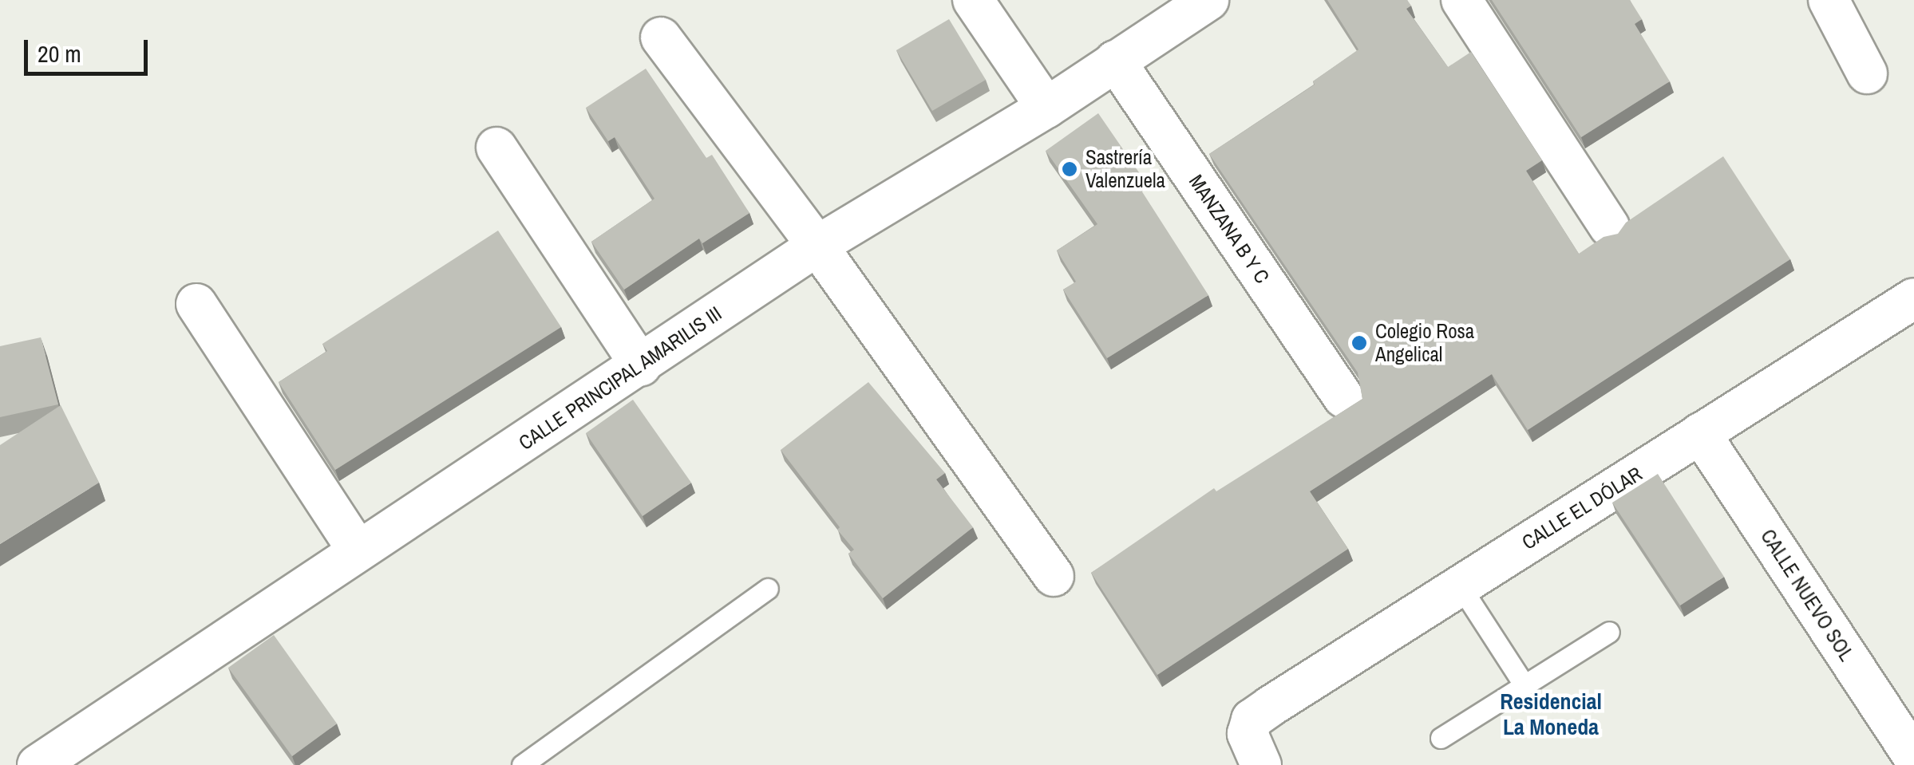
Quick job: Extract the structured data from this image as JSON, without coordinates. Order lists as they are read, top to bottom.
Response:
{
  "streets": {
    "street": [
      "MANZANA B Y C",
      "CALLE PRINCIPAL AMARILIS III",
      "CALLE EL DÓLAR",
      "CALLE NUEVO SOL"
    ]
  },
  "crossings": [
    ["MANZANA B Y C", "CALLE PRINCIPAL AMARILIS III"],
    ["CALLE EL DÓLAR", "CALLE NUEVO SOL"]
  ],
  "districts": ["Residencial La Moneda"],
  "places": ["Sastrería Valenzuela", "Colegio Rosa Angelical"],
  "scale_bar": "20 m"
}
